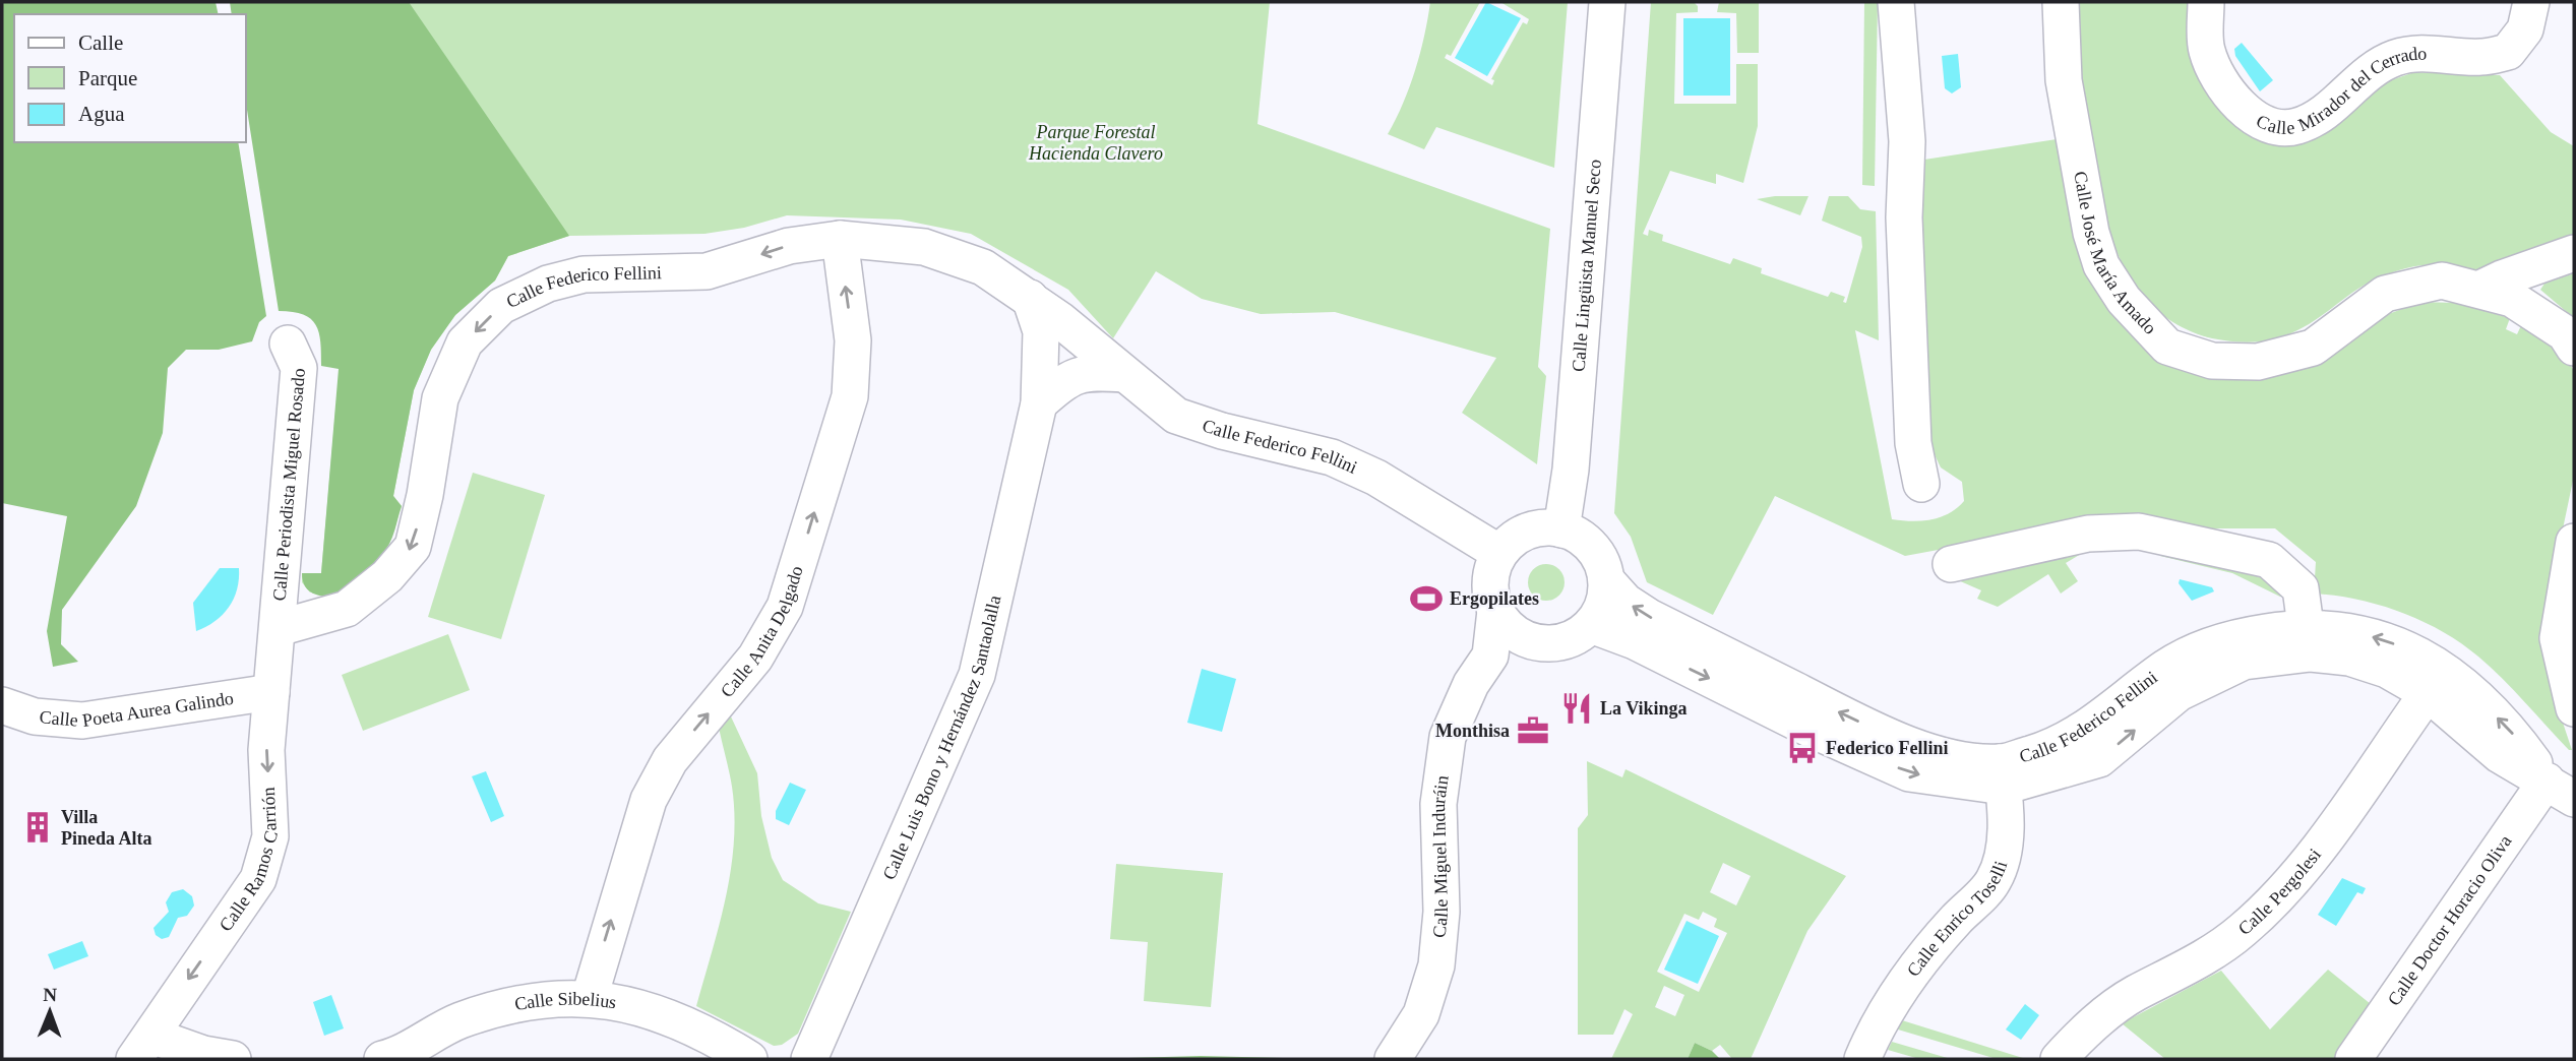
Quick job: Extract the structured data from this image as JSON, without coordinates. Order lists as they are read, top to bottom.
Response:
{
  "streets": {
    "street": [
      "Calle Mirador del Cerrado",
      "Calle José María Amado",
      "Calle Lingüista Manuel Seco",
      "Calle Federico Fellini",
      "Calle Periodista Miguel Rosado",
      "Calle Anita Delgado",
      "Calle Poeta Aurea Galindo",
      "Calle Luis Bono y Hernández Santaolalla",
      "Calle Ramos Carrión",
      "Calle Miguel Induráin",
      "Calle Pergolesi",
      "Calle Enrico Toselli",
      "Calle Doctor Horacio Oliva",
      "Calle Sibelius"
    ]
  },
  "crossings": [
    ["Calle Lingüista Manuel Seco", "Calle Federico Fellini"],
    ["Calle Federico Fellini", "Calle Periodista Miguel Rosado"],
    ["Calle Federico Fellini", "Calle Anita Delgado"],
    ["Calle Federico Fellini", "Calle Luis Bono y Hernández Santaolalla"],
    ["Calle Federico Fellini", "Calle Ramos Carrión"],
    ["Calle Federico Fellini", "Calle Pergolesi"],
    ["Calle Federico Fellini", "Calle Enrico Toselli"],
    ["Calle Federico Fellini", "Calle Doctor Horacio Oliva"],
    ["Calle Periodista Miguel Rosado", "Calle Ramos Carrión"],
    ["Calle Anita Delgado", "Calle Sibelius"],
    ["Calle Poeta Aurea Galindo", "Calle Ramos Carrión"]
  ],
  "one_way": ["Calle Anita Delgado", "Calle Ramos Carrión"],
  "parks": ["Parque Forestal Hacienda Clavero"],
  "places": {
    "sports": ["Ergopilates"],
    "restaurant": ["La Vikinga"],
    "office": ["Monthisa"],
    "bus stop": ["Federico Fellini"],
    "building": ["Villa Pineda Alta"]
  },
  "legend": ["Calle", "Parque", "Agua"],
  "north": "top"
}
